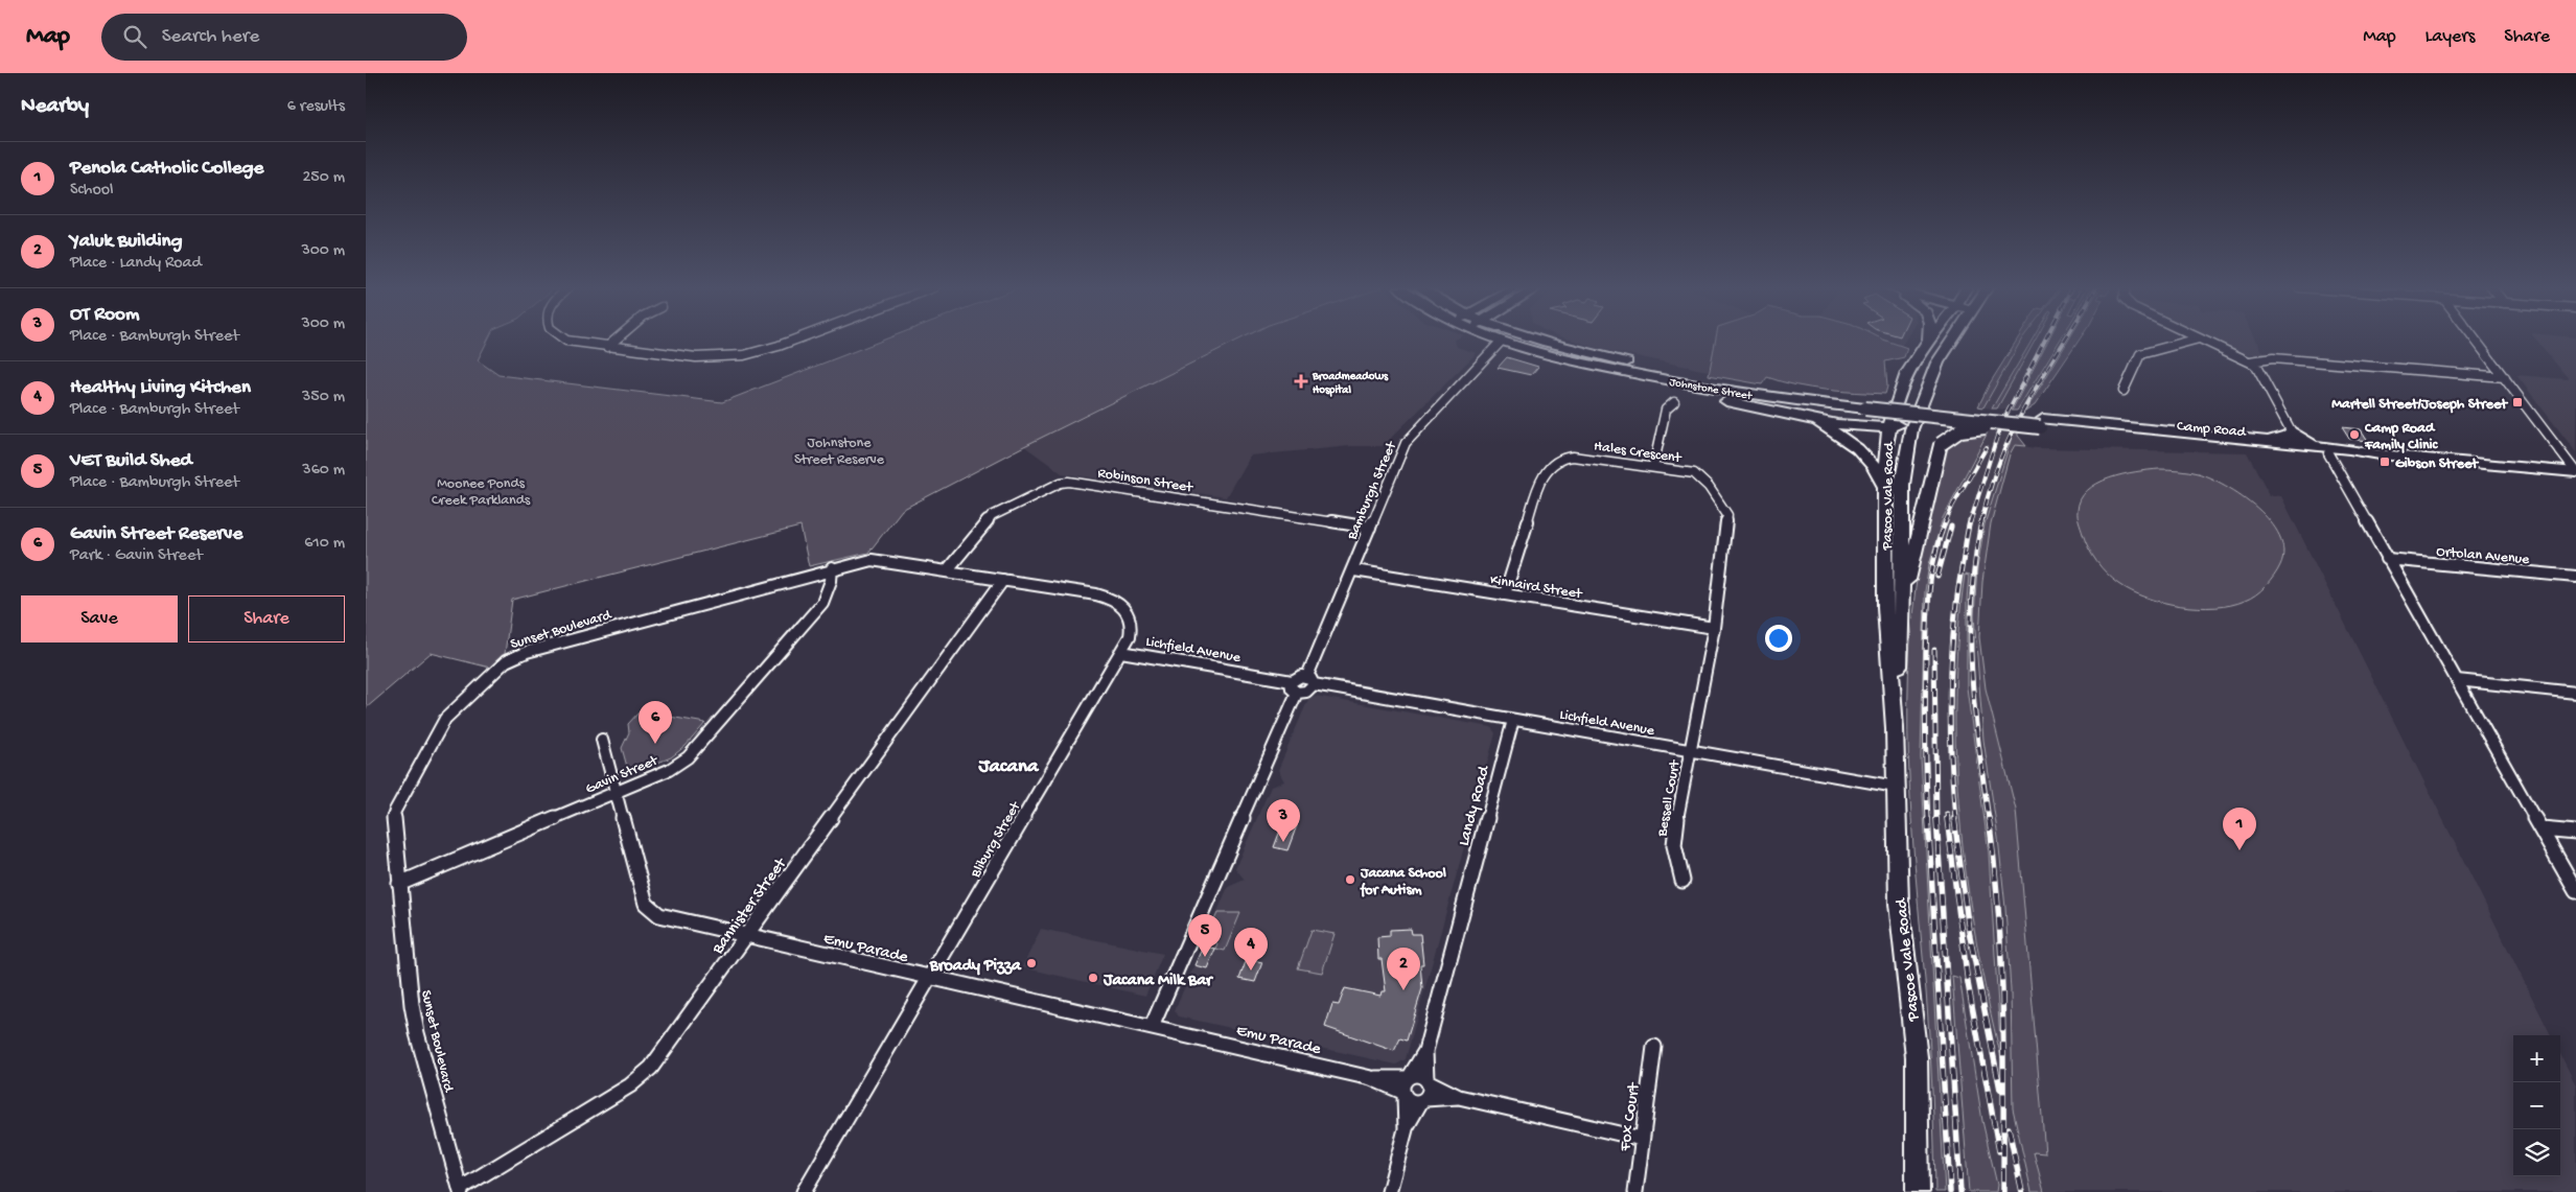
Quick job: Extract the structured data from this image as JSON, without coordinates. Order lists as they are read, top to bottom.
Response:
{
  "streets": {
    "main road": ["Johnstone Street", "Camp Road", "Pascoe Vale Road"],
    "street": [
      "Hales Crescent",
      "Robinson Street",
      "Bamburgh Street",
      "Ortolan Avenue",
      "Kinnaird Street",
      "Sunset Boulevard",
      "Lichfield Avenue",
      "Gavin Street",
      "Bessell Court",
      "Landy Road",
      "Bliburg Street",
      "Bannister Street",
      "Emu Parade",
      "Fox Court"
    ]
  },
  "crossings": [
    ["Johnstone Street", "Camp Road"],
    ["Johnstone Street", "Bamburgh Street"],
    ["Hales Crescent", "Kinnaird Street"],
    ["Hales Crescent", "Lichfield Avenue"],
    ["Hales Crescent", "Bessell Court"],
    ["Robinson Street", "Bamburgh Street"],
    ["Robinson Street", "Sunset Boulevard"],
    ["Bamburgh Street", "Kinnaird Street"],
    ["Bamburgh Street", "Lichfield Avenue"],
    ["Pascoe Vale Road", "Lichfield Avenue"],
    ["Sunset Boulevard", "Gavin Street"],
    ["Sunset Boulevard", "Bliburg Street"],
    ["Sunset Boulevard", "Bannister Street"],
    ["Lichfield Avenue", "Bessell Court"],
    ["Lichfield Avenue", "Landy Road"],
    ["Lichfield Avenue", "Bliburg Street"],
    ["Gavin Street", "Emu Parade"],
    ["Landy Road", "Emu Parade"],
    ["Bliburg Street", "Bannister Street"],
    ["Bliburg Street", "Emu Parade"],
    ["Bannister Street", "Emu Parade"]
  ],
  "districts": ["Jacana"],
  "parks": ["Johnstone Street Reserve", "Moonee Ponds Creek Parklands"],
  "places": {
    "health": ["Broadmeadows Hospital"],
    "transit": ["Martell Street/Joseph Street", "Gibson Street"],
    "other": [
      "Camp Road Family Clinic",
      "Jacana School for Autism",
      "Broady Pizza",
      "Jacana Milk Bar"
    ]
  },
  "page": {
    "header": "Map",
    "search": "Search here",
    "nav": ["Map", "Layers", "Share"],
    "heading": ["Nearby", "6 results"],
    "list": [
      {
        "mark": "1",
        "name": "Penola Catholic College",
        "note": "School",
        "value": "250 m"
      },
      {
        "mark": "2",
        "name": "Yaluk Building",
        "note": "Place · Landy Road",
        "value": "300 m"
      },
      {
        "mark": "3",
        "name": "OT Room",
        "note": "Place · Bamburgh Street",
        "value": "300 m"
      },
      {
        "mark": "4",
        "name": "Healthy Living Kitchen",
        "note": "Place · Bamburgh Street",
        "value": "350 m"
      },
      {
        "mark": "5",
        "name": "VET Build Shed",
        "note": "Place · Bamburgh Street",
        "value": "360 m"
      },
      {
        "mark": "6",
        "name": "Gavin Street Reserve",
        "note": "Park · Gavin Street",
        "value": "610 m"
      }
    ],
    "buttons": ["Save", "Share"],
    "pins": [
      "6",
      "3",
      "1",
      "5",
      "4",
      "2"
    ],
    "map_buttons": ["+", "−"]
  }
}
